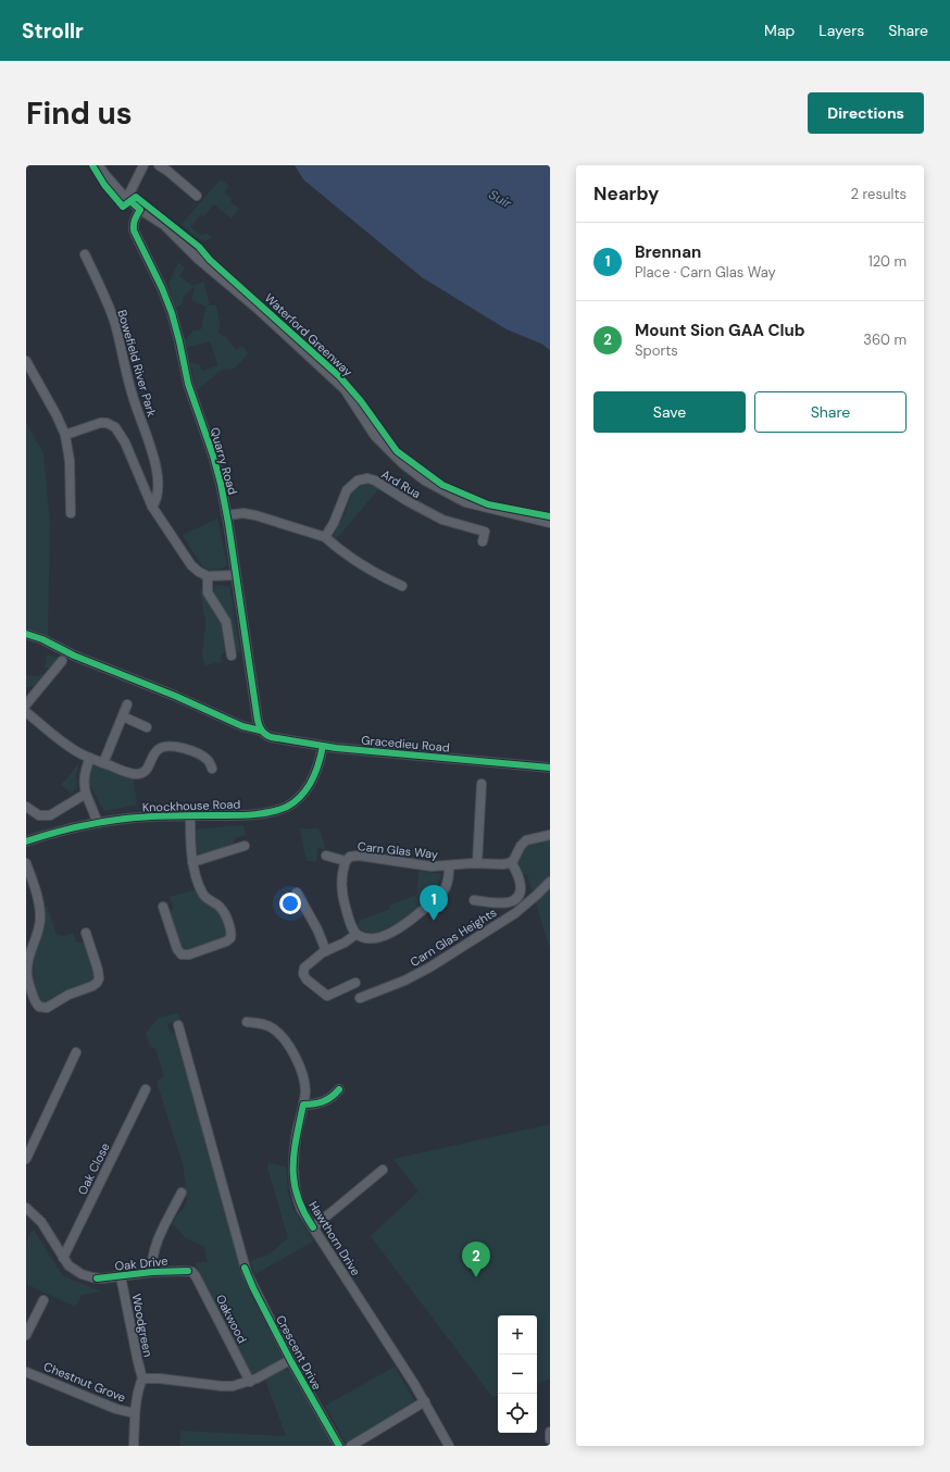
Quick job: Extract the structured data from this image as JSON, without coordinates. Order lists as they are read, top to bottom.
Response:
{
  "streets": {
    "street": [
      "Bowefield River Park",
      "Quarry Road",
      "Ard Rua",
      "Gracedieu Road",
      "Knockhouse Road",
      "Carn Glas Way",
      "Carn Glas Heights",
      "Oak Close",
      "Hawthorn Drive",
      "Oak Drive",
      "Oakwood",
      "Woodgreen",
      "Crescent Drive",
      "Chestnut Grove"
    ],
    "cycle path": ["Waterford Greenway"]
  },
  "crossings": [
    ["Quarry Road", "Gracedieu Road"],
    ["Gracedieu Road", "Knockhouse Road"],
    ["Oak Close", "Oak Drive"],
    ["Oak Drive", "Oakwood"],
    ["Oak Drive", "Woodgreen"]
  ],
  "water": ["Suir"],
  "page": {
    "header": "Strollr",
    "nav": ["Map", "Layers", "Share"],
    "buttons": [
      "Directions",
      ["Save", "Share"]
    ],
    "title": "Find us",
    "heading": ["Nearby", "2 results"],
    "list": [
      {
        "mark": "1",
        "name": "Brennan",
        "note": "Place · Carn Glas Way",
        "value": "120 m"
      },
      {
        "mark": "2",
        "name": "Mount Sion GAA Club",
        "note": "Sports",
        "value": "360 m"
      }
    ],
    "pins": ["1", "2"],
    "map_buttons": ["+", "−"]
  }
}
